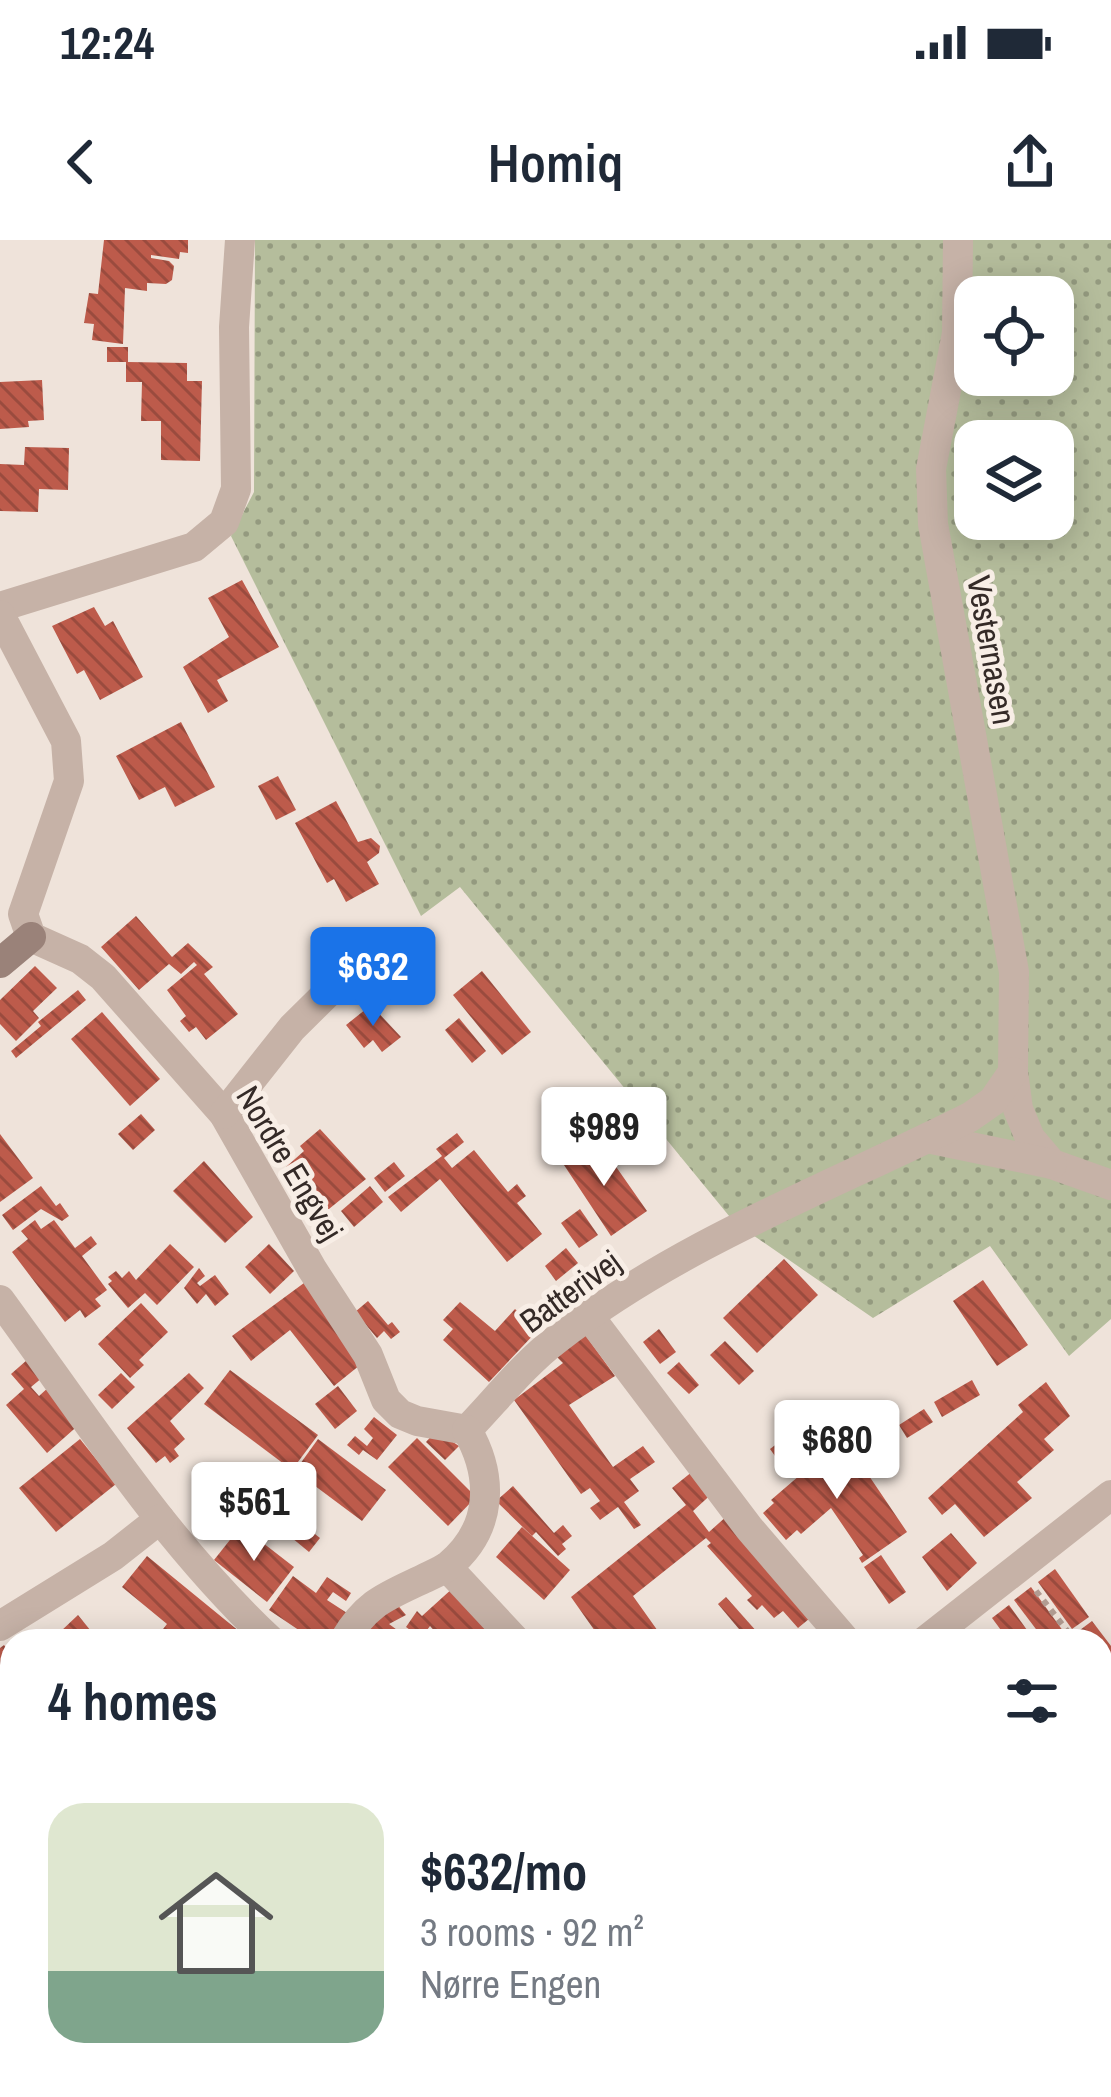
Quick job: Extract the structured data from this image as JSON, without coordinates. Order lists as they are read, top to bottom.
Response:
{
  "streets": {
    "street": ["Vesternasen", "Nordre Engvej", "Batterivej"]
  },
  "crossings": [
    ["Vesternasen", "Batterivej"],
    ["Nordre Engvej", "Batterivej"]
  ],
  "page": {
    "status": "12:24",
    "header": "Homiq",
    "price": [
      "$632",
      "$989",
      "$680",
      "$561"
    ],
    "heading": "4 homes",
    "list": [
      {
        "name": "$632/mo",
        "note": "3 rooms · 92 m² · Nørre Engen"
      }
    ]
  }
}
